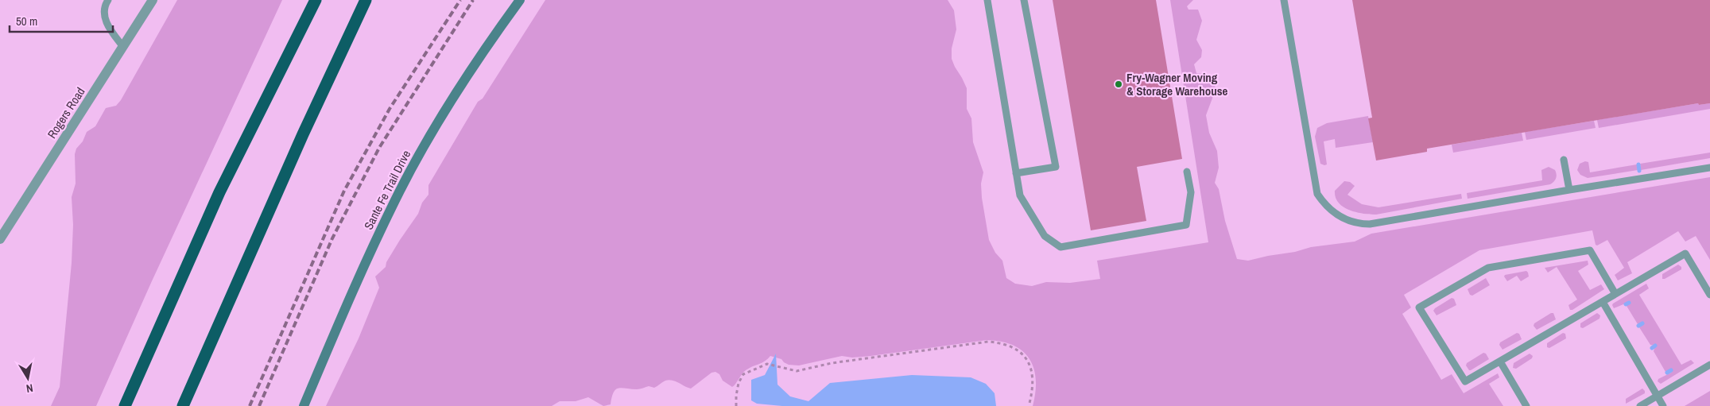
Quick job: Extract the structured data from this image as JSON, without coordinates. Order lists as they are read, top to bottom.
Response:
{
  "streets": {
    "main road": ["Sante Fe Trail Drive"],
    "street": ["Rogers Road"]
  },
  "places": ["Fry-Wagner Moving & Storage Warehouse"],
  "scale_bar": "50 m",
  "north": "bottom"
}
